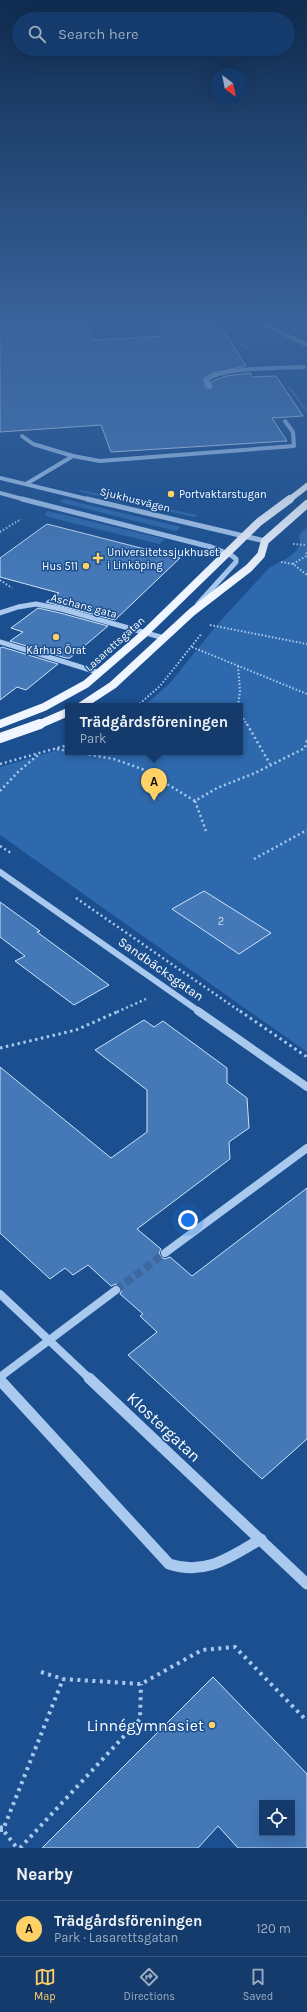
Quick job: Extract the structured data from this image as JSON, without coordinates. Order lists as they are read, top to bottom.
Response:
{
  "streets": {
    "main road": ["Lasarettsgatan"],
    "street": [
      "Sjukhusvägen",
      "Aschans gata",
      "Sandbäcksgatan",
      "Klostergatan"
    ]
  },
  "crossings": [
    ["Sjukhusvägen", "Lasarettsgatan"],
    ["Aschans gata", "Lasarettsgatan"]
  ],
  "places": {
    "other": [
      "Portvaktarstugan",
      "Hus 511",
      "Kårhus Örat",
      "Linnégymnasiet"
    ],
    "health": ["Universitetssjukhuset i Linköping"]
  },
  "house_numbers": ["2"],
  "north": "bottom right",
  "page": {
    "search": "Search here",
    "popup": ["Trädgårdsföreningen", "Park"],
    "pins": "A",
    "heading": "Nearby",
    "list": [
      {
        "mark": "A",
        "name": "Trädgårdsföreningen",
        "note": "Park · Lasarettsgatan",
        "value": "120 m"
      }
    ],
    "nav": ["Map", "Directions", "Saved"]
  }
}
